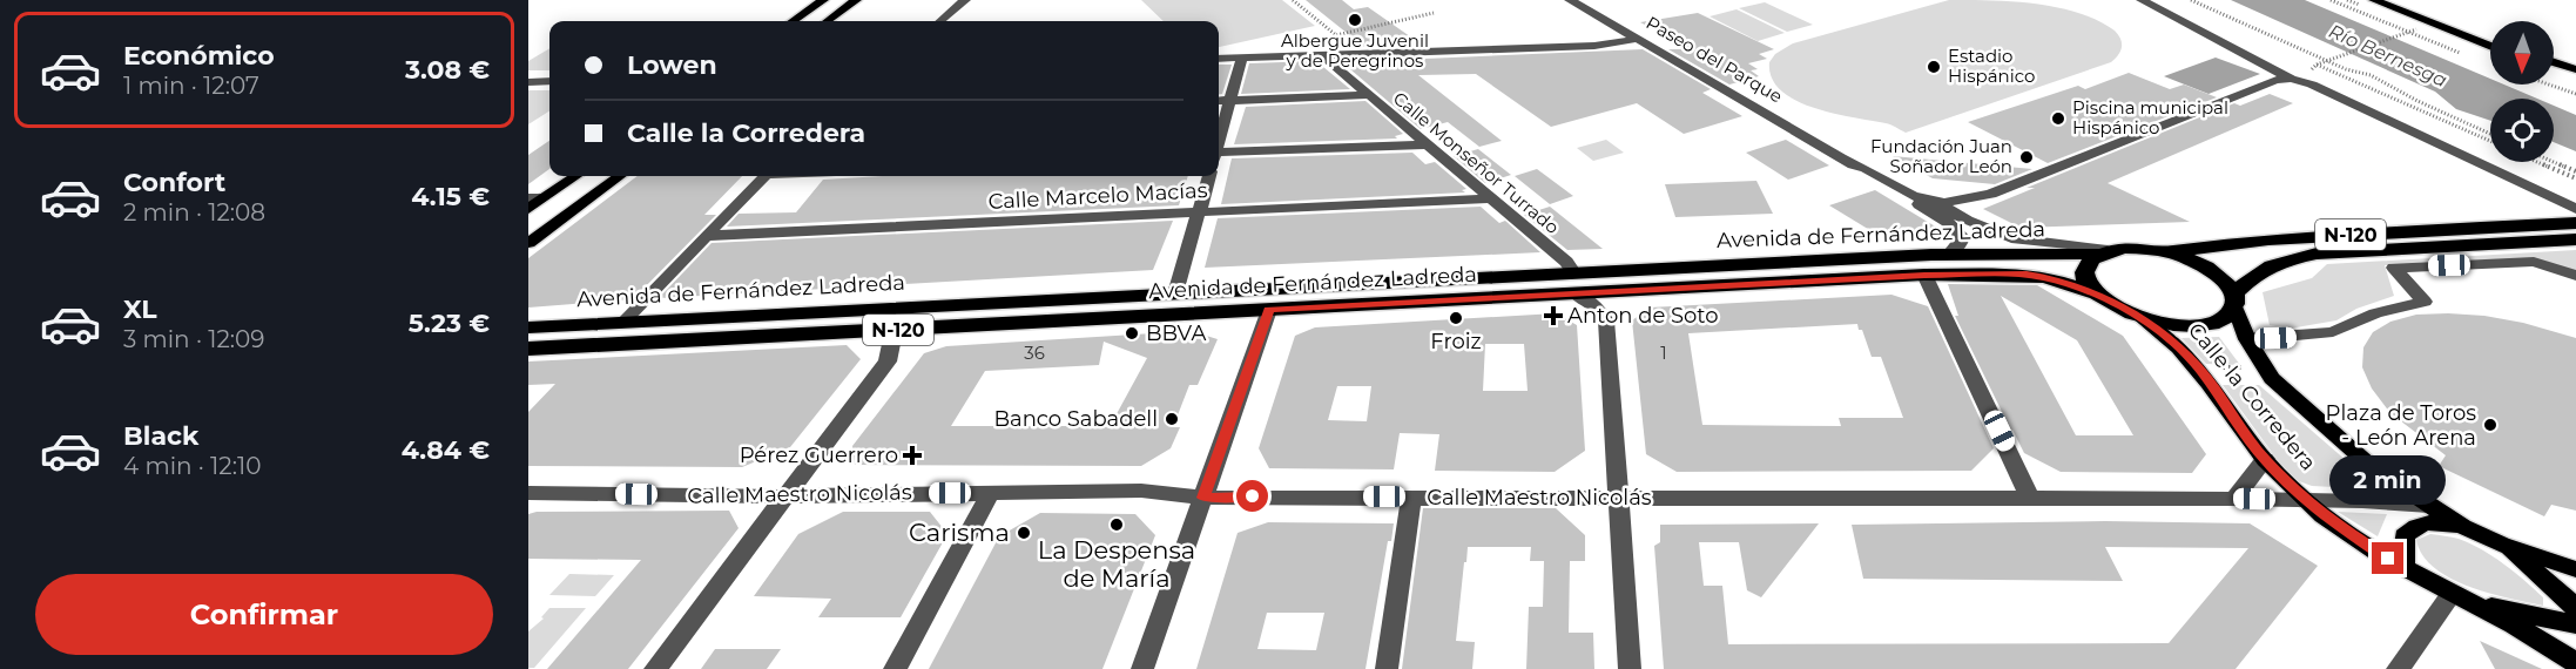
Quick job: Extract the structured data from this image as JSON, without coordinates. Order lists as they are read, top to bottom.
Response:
{
  "streets": {
    "highway": ["Avenida de Fernández Ladreda", "N-120"],
    "main road": ["Calle la Corredera"],
    "street": [
      "Paseo del Parque",
      "Calle Monseñor Turrado",
      "Calle Marcelo Macías",
      "Calle Maestro Nicolás"
    ]
  },
  "crossings": [
    ["Paseo del Parque", "Avenida de Fernández Ladreda"],
    ["Paseo del Parque", "N-120"],
    ["Calle Monseñor Turrado", "Calle Marcelo Macías"],
    ["Calle Monseñor Turrado", "Avenida de Fernández Ladreda"],
    ["Avenida de Fernández Ladreda", "N-120"],
    ["N-120", "Calle la Corredera"],
    ["Calle la Corredera", "Calle Maestro Nicolás"]
  ],
  "water": ["Río Bernesga"],
  "places": {
    "other": [
      "Albergue Juvenil y de Peregrinos",
      "Estadio Hispánico",
      "Piscina municipal Hispánico",
      "Fundación Juan Soñador León",
      "Froiz",
      "BBVA",
      "Banco Sabadell",
      "Plaza de Toros - León Arena",
      "La Despensa de María",
      "Carisma"
    ],
    "health": ["Anton de Soto", "Pérez Guerrero"]
  },
  "house_numbers": ["36", "1"],
  "north": "bottom",
  "page": {
    "list": [
      {
        "name": "Económico",
        "note": "1 min · 12:07",
        "value": "3.08 €"
      },
      {
        "name": "Confort",
        "note": "2 min · 12:08",
        "value": "4.15 €"
      },
      {
        "name": "XL",
        "note": "3 min · 12:09",
        "value": "5.23 €"
      },
      {
        "name": "Black",
        "note": "4 min · 12:10",
        "value": "4.84 €"
      }
    ],
    "banner": ["Lowen", "Calle la Corredera"],
    "bubble": "2 min",
    "buttons": "Confirmar"
  }
}
